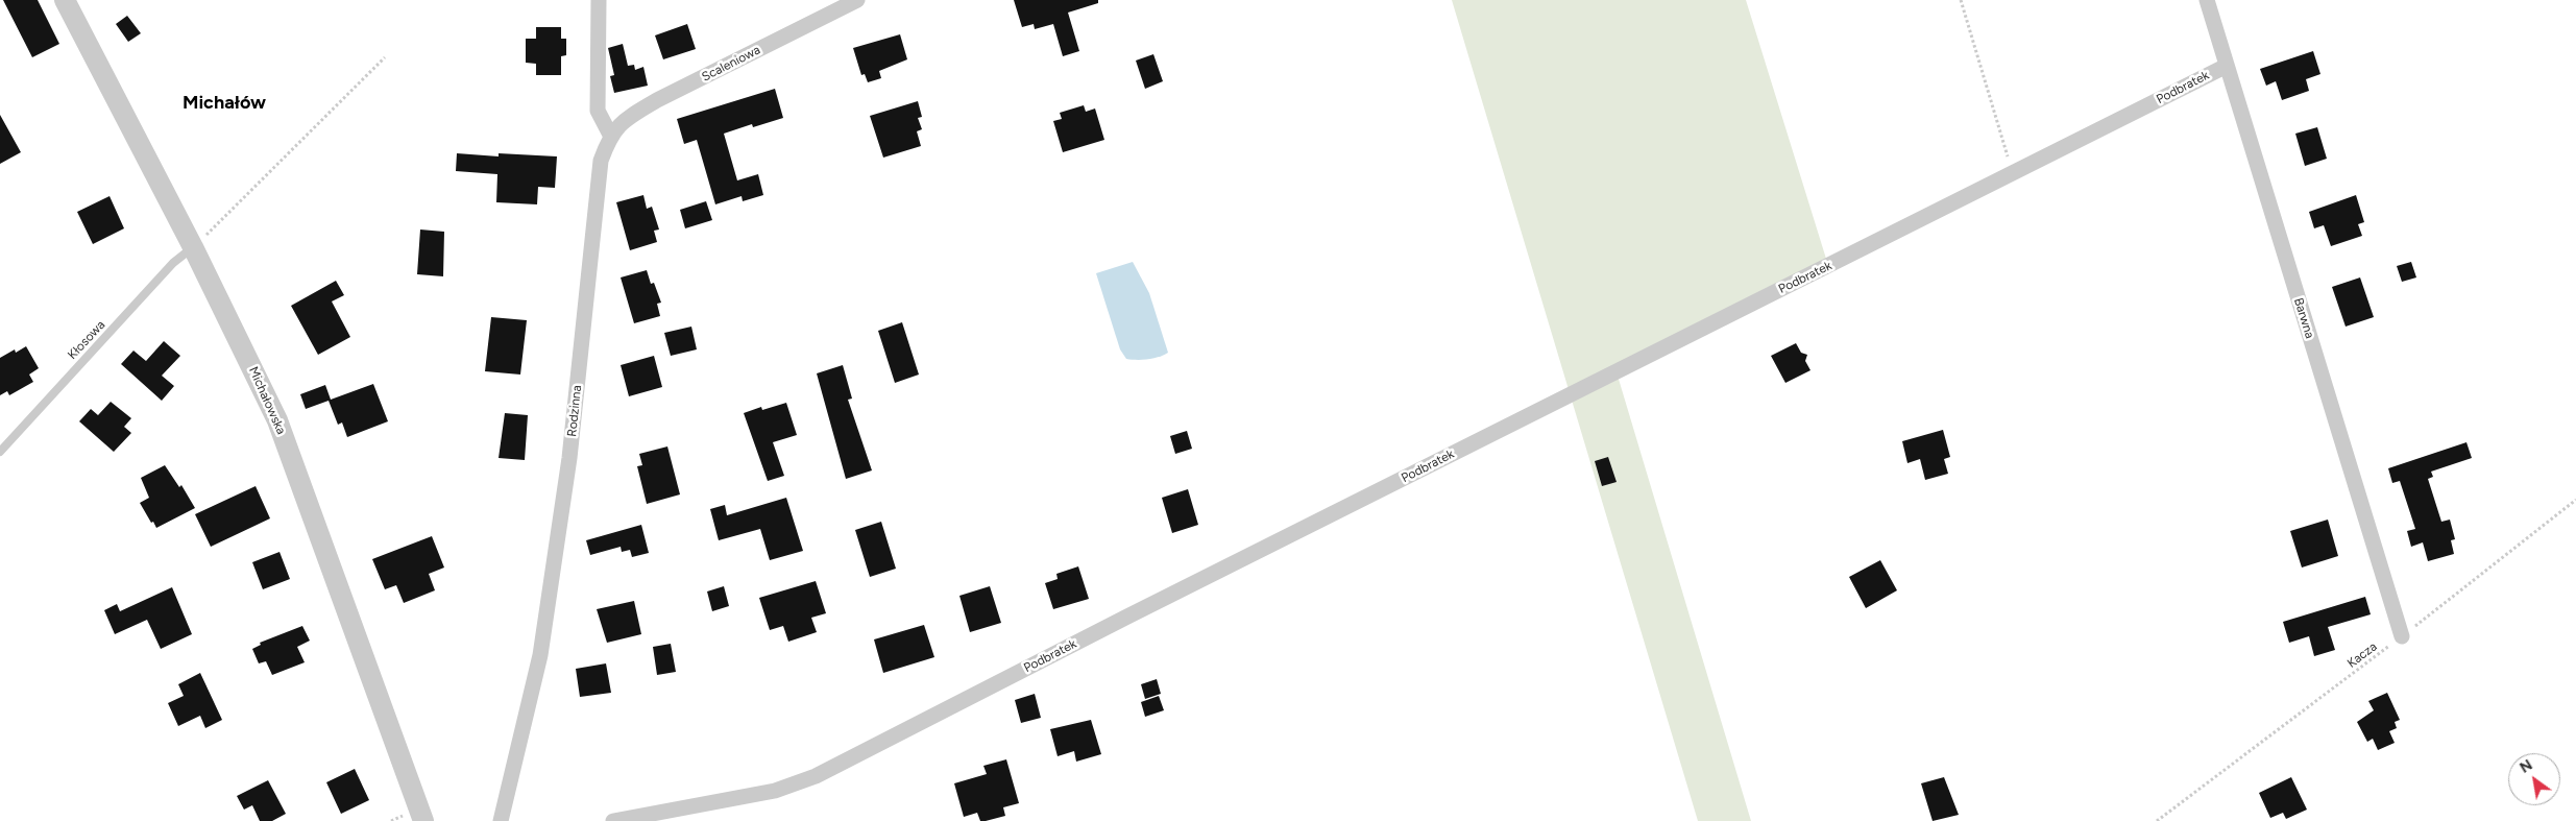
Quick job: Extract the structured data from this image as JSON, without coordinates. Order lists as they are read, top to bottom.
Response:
{
  "streets": {
    "street": [
      "Scaleniowa",
      "Podbratek",
      "Barwna",
      "Michałowska",
      "Rodzinna"
    ],
    "lane": ["Kłosowa"],
    "path": ["Kacza"]
  },
  "crossings": [
    ["Scaleniowa", "Rodzinna"],
    ["Podbratek", "Barwna"],
    ["Barwna", "Kacza"],
    ["Kłosowa", "Michałowska"]
  ],
  "districts": ["Michałów"],
  "north": "top left"
}
